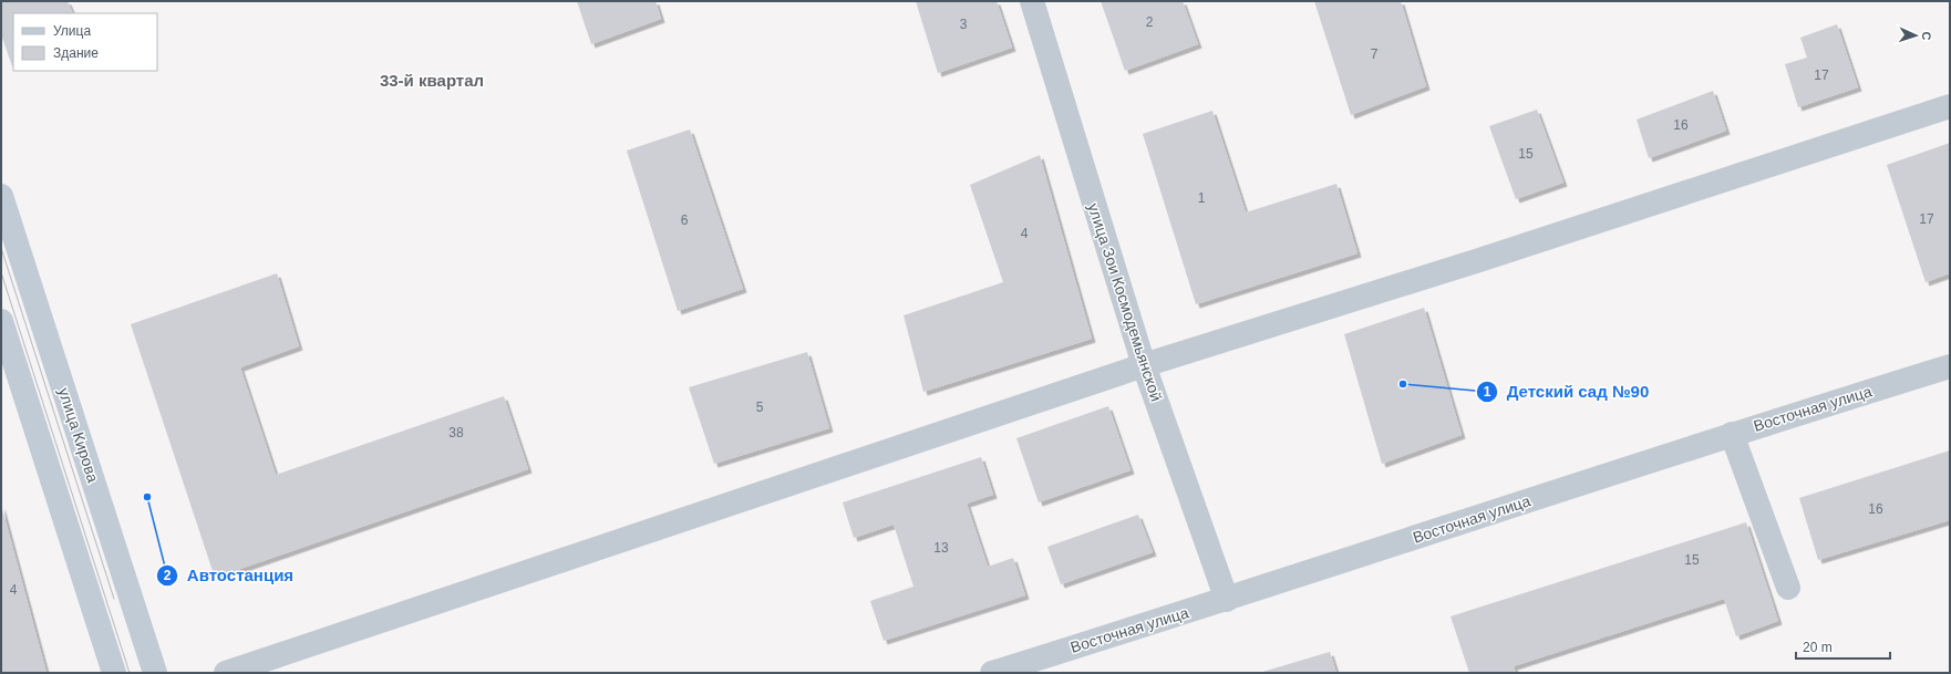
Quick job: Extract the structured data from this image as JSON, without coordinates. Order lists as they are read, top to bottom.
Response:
{
  "streets": {
    "street": ["улица Зои Космодемьянской", "Восточная улица", "улица Кирова"]
  },
  "crossings": [
    ["улица Зои Космодемьянской", "Восточная улица"]
  ],
  "districts": ["33-й квартал"],
  "places": ["Детский сад №90", "Автостанция"],
  "house_numbers": [
    "2",
    "3",
    "7",
    "17",
    "16",
    "15",
    "1",
    "17",
    "6",
    "4",
    "5",
    "38",
    "16",
    "13",
    "15",
    "4"
  ],
  "legend": ["Улица", "Здание"],
  "scale_bar": "20 m",
  "north": "right"
}
